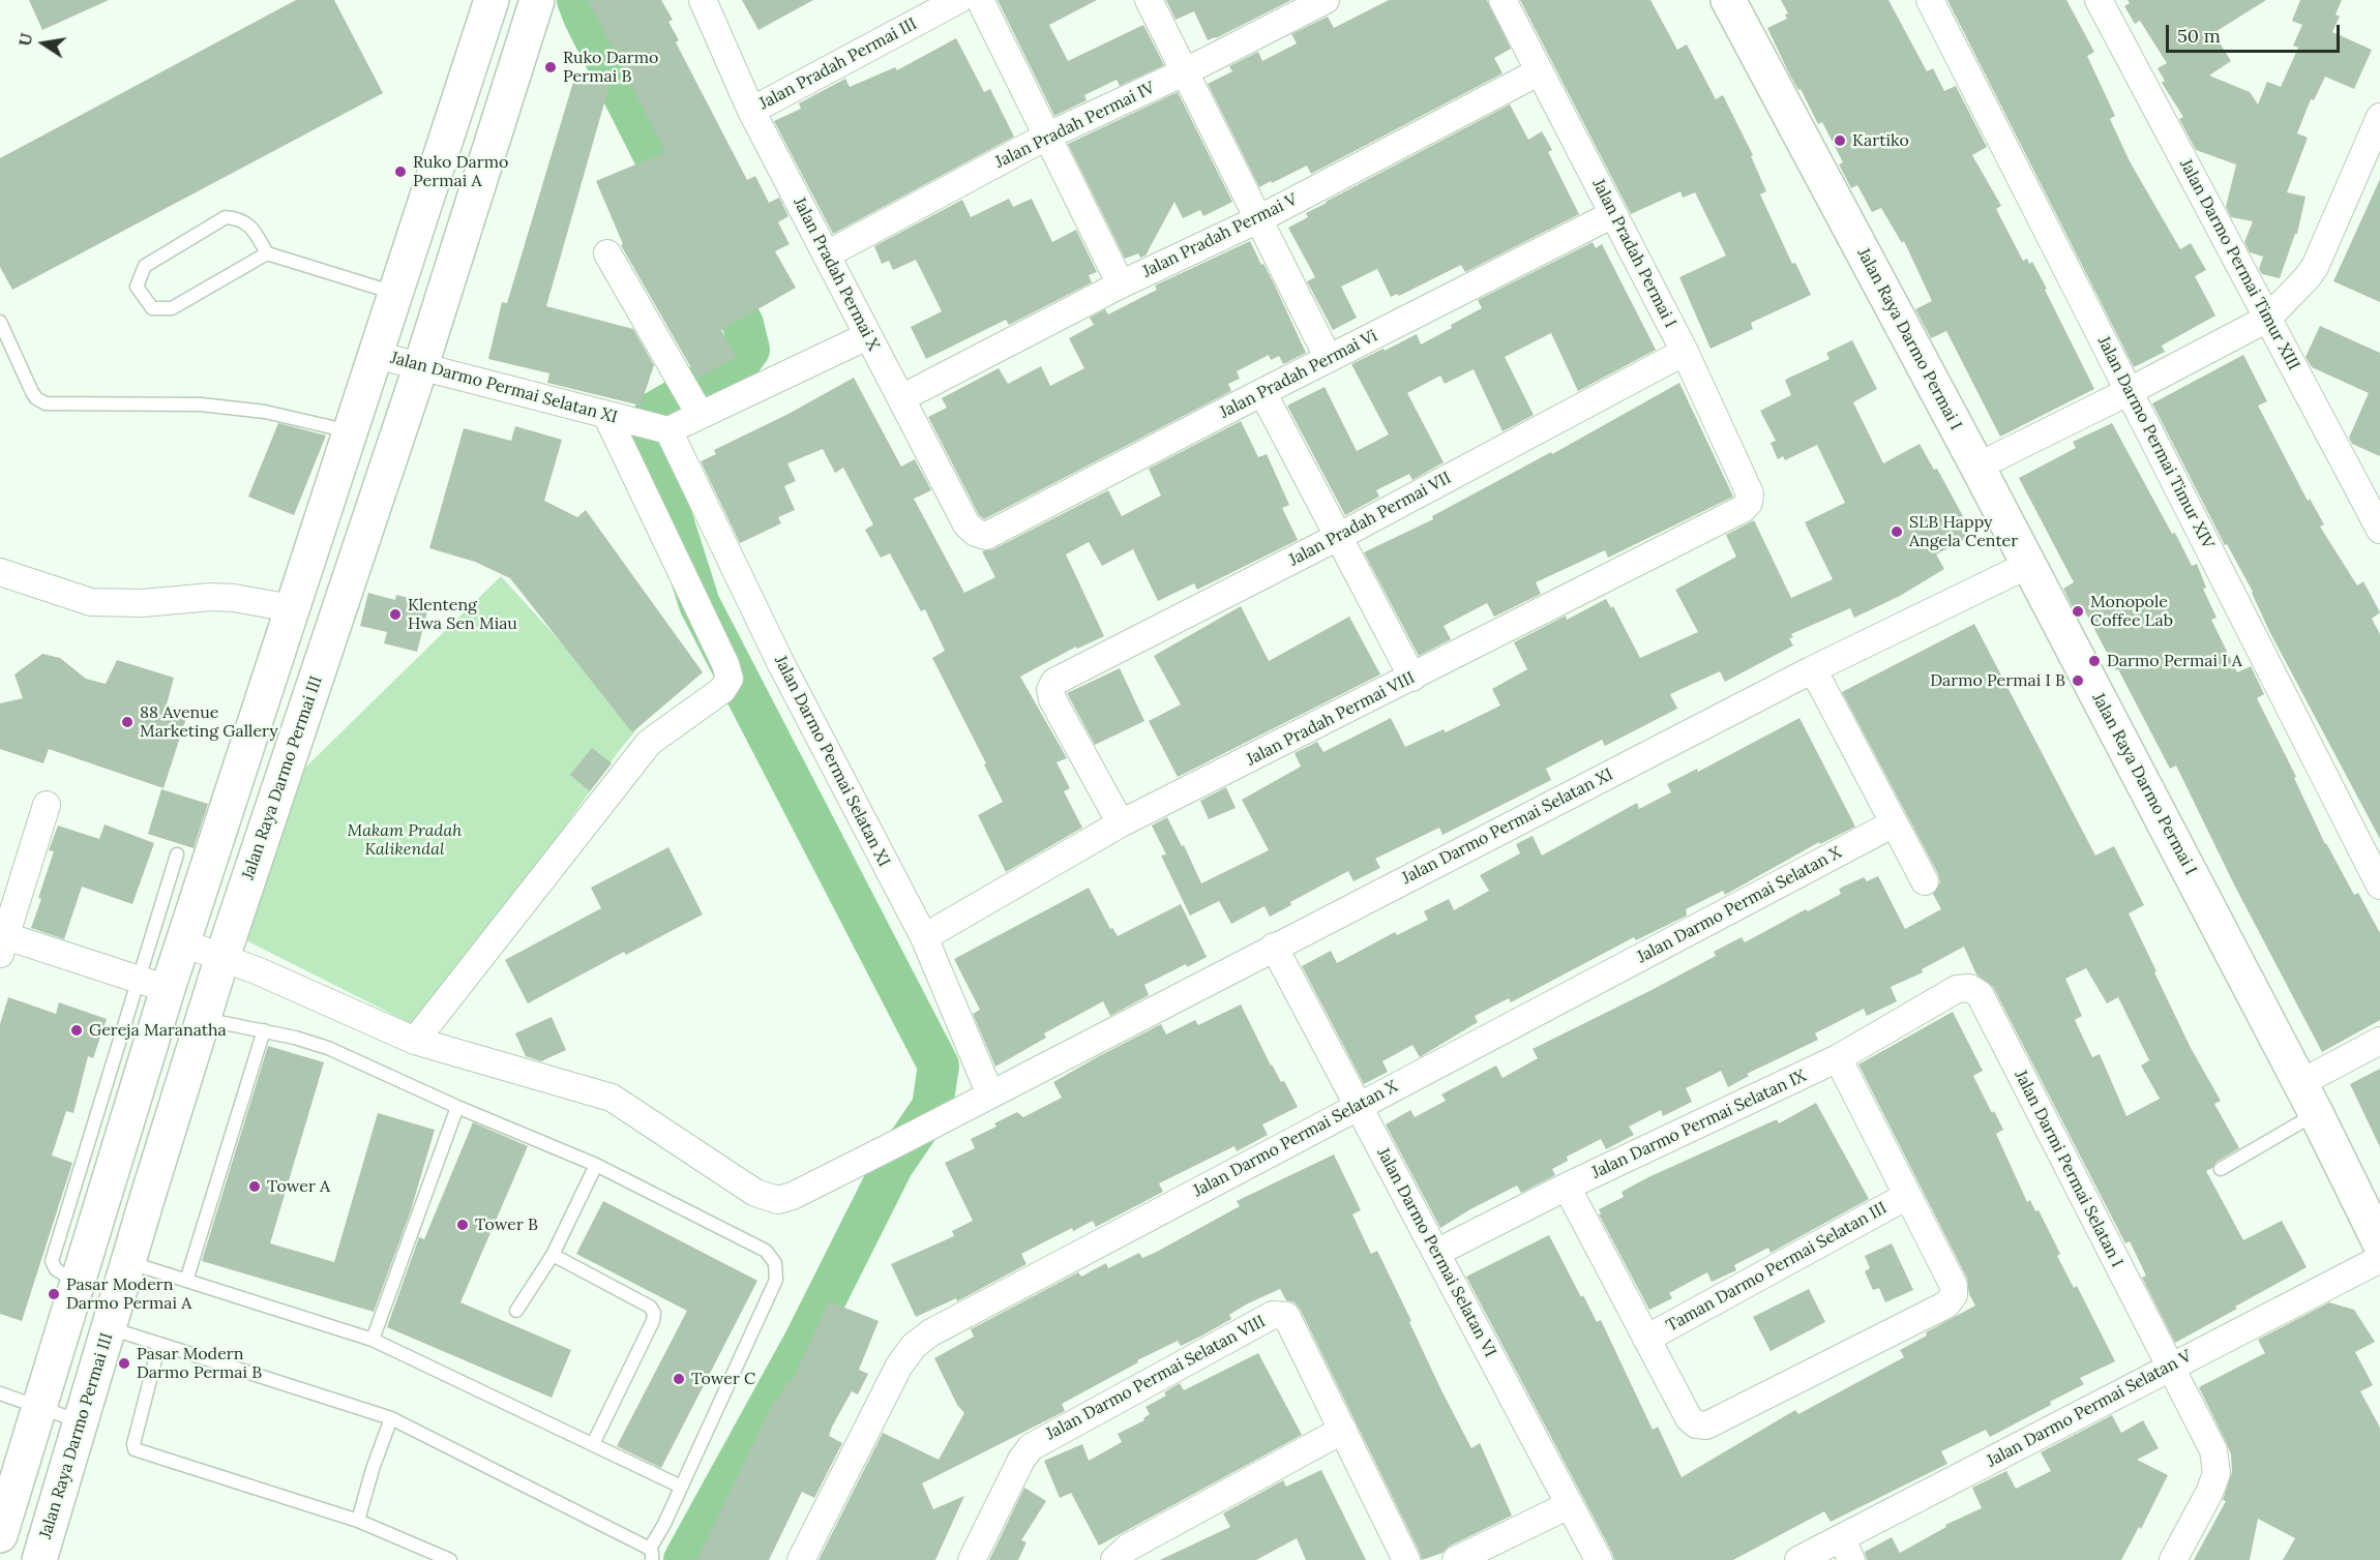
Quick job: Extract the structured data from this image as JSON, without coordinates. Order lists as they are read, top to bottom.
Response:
{
  "streets": {
    "main road": ["Jalan Raya Darmo Permai I", "Jalan Raya Darmo Permai III"],
    "street": [
      "Jalan Pradah Permai III",
      "Jalan Pradah Permai IV",
      "Jalan Pradah Permai V",
      "Jalan Pradah Permai I",
      "Jalan Darmo Permai Timur XIII",
      "Jalan Pradah Permai X",
      "Jalan Pradah Permai Vi",
      "Jalan Darmo Permai Selatan XI",
      "Jalan Darmo Permai Timur XIV",
      "Jalan Pradah Permai VII",
      "Jalan Pradah Permai VIII",
      "Jalan Darmo Permai Selatan X",
      "Jalan Darmo Permai Selatan IX",
      "Jalan Darmi Permai Selatan I",
      "Jalan Darmo Permai Selatan VI",
      "Taman Darmo Permai Selatan III",
      "Jalan Darmo Permai Selatan VIII",
      "Jalan Darmo Permai Selatan V"
    ]
  },
  "crossings": [
    ["Jalan Pradah Permai III", "Jalan Pradah Permai X"],
    ["Jalan Pradah Permai IV", "Jalan Pradah Permai X"],
    ["Jalan Pradah Permai V", "Jalan Pradah Permai I"],
    ["Jalan Pradah Permai V", "Jalan Pradah Permai X"],
    ["Jalan Pradah Permai I", "Jalan Pradah Permai Vi"],
    ["Jalan Pradah Permai I", "Jalan Pradah Permai VII"],
    ["Jalan Pradah Permai I", "Jalan Pradah Permai VIII"],
    ["Jalan Pradah Permai X", "Jalan Pradah Permai Vi"],
    ["Jalan Raya Darmo Permai I", "Jalan Darmo Permai Selatan XI"],
    ["Jalan Darmo Permai Selatan XI", "Jalan Pradah Permai VIII"],
    ["Jalan Darmo Permai Selatan XI", "Jalan Raya Darmo Permai III"],
    ["Jalan Darmo Permai Selatan XI", "Jalan Darmo Permai Selatan VI"],
    ["Jalan Pradah Permai VII", "Jalan Pradah Permai VIII"],
    ["Jalan Darmo Permai Selatan X", "Jalan Darmo Permai Selatan VI"],
    ["Jalan Darmo Permai Selatan IX", "Jalan Darmi Permai Selatan I"],
    ["Jalan Darmo Permai Selatan IX", "Jalan Darmo Permai Selatan VI"],
    ["Jalan Darmi Permai Selatan I", "Jalan Darmo Permai Selatan V"]
  ],
  "parks": ["Makam Pradah Kalikendal"],
  "places": [
    "Ruko Darmo Permai B",
    "Kartiko",
    "Ruko Darmo Permai A",
    "SLB Happy Angela Center",
    "Monopole Coffee Lab",
    "Klenteng Hwa Sen Miau",
    "Darmo Permai I A",
    "Darmo Permai I B",
    "88 Avenue Marketing Gallery",
    "Gereja Maranatha",
    "Tower A",
    "Tower B",
    "Pasar Modern Darmo Permai A",
    "Pasar Modern Darmo Permai B",
    "Tower C"
  ],
  "scale_bar": "50 m",
  "north": "left"
}
